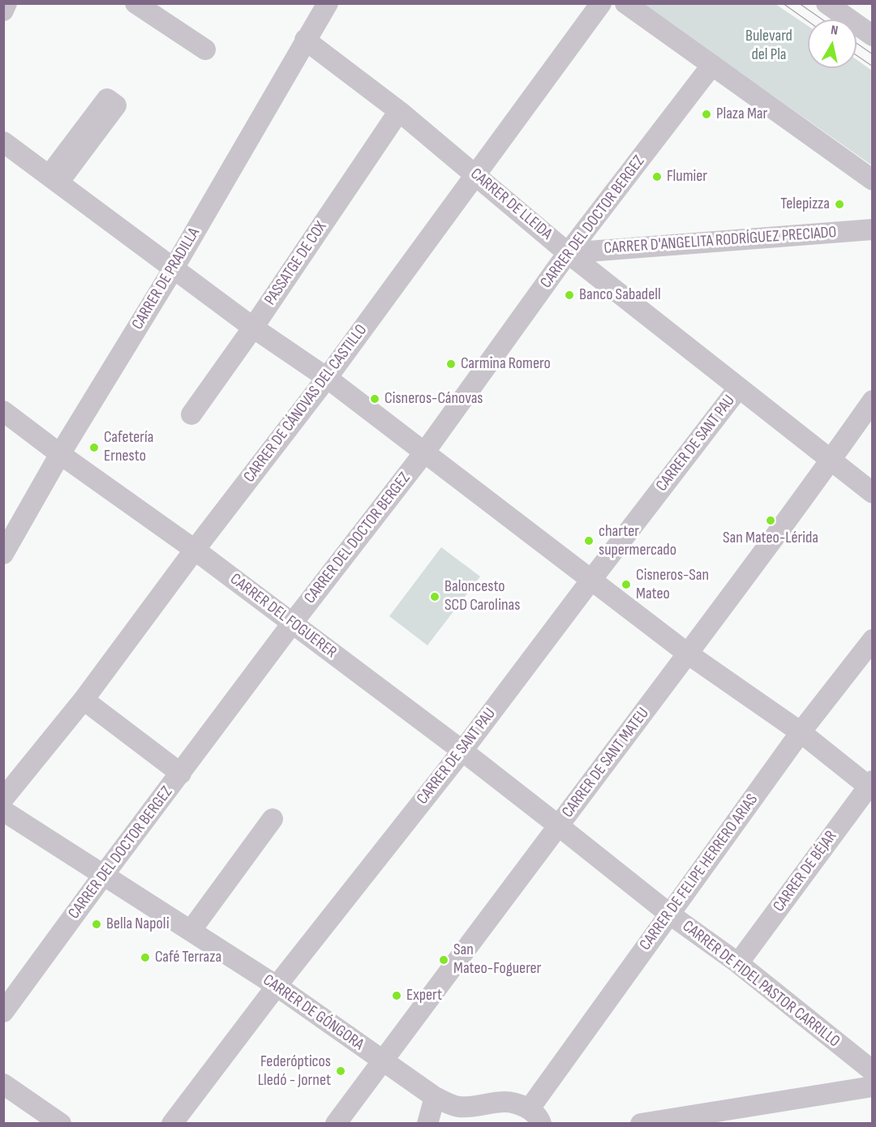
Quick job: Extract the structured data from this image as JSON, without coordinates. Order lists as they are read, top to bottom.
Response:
{
  "streets": {
    "street": [
      "CARRER DE LLEIDA",
      "CARRER DEL DOCTOR BERGEZ",
      "CARRER D'ANGELITA RODRÍGUEZ PRECIADO",
      "PASSATGE DE COX",
      "CARRER DE PRADILLA",
      "CARRER DE CÁNOVAS DEL CASTILLO",
      "CARRER DE SANT PAU",
      "CARRER DEL FOGUERER",
      "CARRER DE SANT MATEU",
      "CARRER DE BÉJAR",
      "CARRER DE FELIPE HERRERO ARIAS",
      "CARRER DE FIDEL PASTOR CARRILLO",
      "CARRER DE GÓNGORA"
    ]
  },
  "crossings": [
    ["CARRER DE LLEIDA", "CARRER DEL DOCTOR BERGEZ"],
    ["CARRER DE LLEIDA", "CARRER D'ANGELITA RODRÍGUEZ PRECIADO"],
    ["CARRER DE LLEIDA", "PASSATGE DE COX"],
    ["CARRER DE LLEIDA", "CARRER DE PRADILLA"],
    ["CARRER DE LLEIDA", "CARRER DE CÁNOVAS DEL CASTILLO"],
    ["CARRER DE LLEIDA", "CARRER DE SANT PAU"],
    ["CARRER DE LLEIDA", "CARRER DE SANT MATEU"],
    ["CARRER DEL DOCTOR BERGEZ", "CARRER D'ANGELITA RODRÍGUEZ PRECIADO"],
    ["CARRER DEL DOCTOR BERGEZ", "CARRER DEL FOGUERER"],
    ["CARRER DEL DOCTOR BERGEZ", "CARRER DE GÓNGORA"],
    ["CARRER DE PRADILLA", "CARRER DEL FOGUERER"],
    ["CARRER DE CÁNOVAS DEL CASTILLO", "CARRER DEL FOGUERER"],
    ["CARRER DE SANT PAU", "CARRER DEL FOGUERER"],
    ["CARRER DE SANT PAU", "CARRER DE GÓNGORA"],
    ["CARRER DEL FOGUERER", "CARRER DE SANT MATEU"],
    ["CARRER DEL FOGUERER", "CARRER DE FIDEL PASTOR CARRILLO"],
    ["CARRER DE SANT MATEU", "CARRER DE FIDEL PASTOR CARRILLO"],
    ["CARRER DE SANT MATEU", "CARRER DE GÓNGORA"],
    ["CARRER DE BÉJAR", "CARRER DE FIDEL PASTOR CARRILLO"],
    ["CARRER DE FELIPE HERRERO ARIAS", "CARRER DE FIDEL PASTOR CARRILLO"],
    ["CARRER DE FELIPE HERRERO ARIAS", "CARRER DE GÓNGORA"]
  ],
  "parks": ["Bulevard del Pla"],
  "places": [
    "Plaza Mar",
    "Flumier",
    "Telepizza",
    "Banco Sabadell",
    "Carmina Romero",
    "Cisneros-Cánovas",
    "Cafetería Ernesto",
    "San Mateo-Lérida",
    "charter supermercado",
    "Cisneros-San Mateo",
    "Baloncesto SCD Carolinas",
    "Bella Napoli",
    "Café Terraza",
    "San Mateo-Foguerer",
    "Expert",
    "Federópticos Lledó - Jornet"
  ],
  "north": "top"
}
